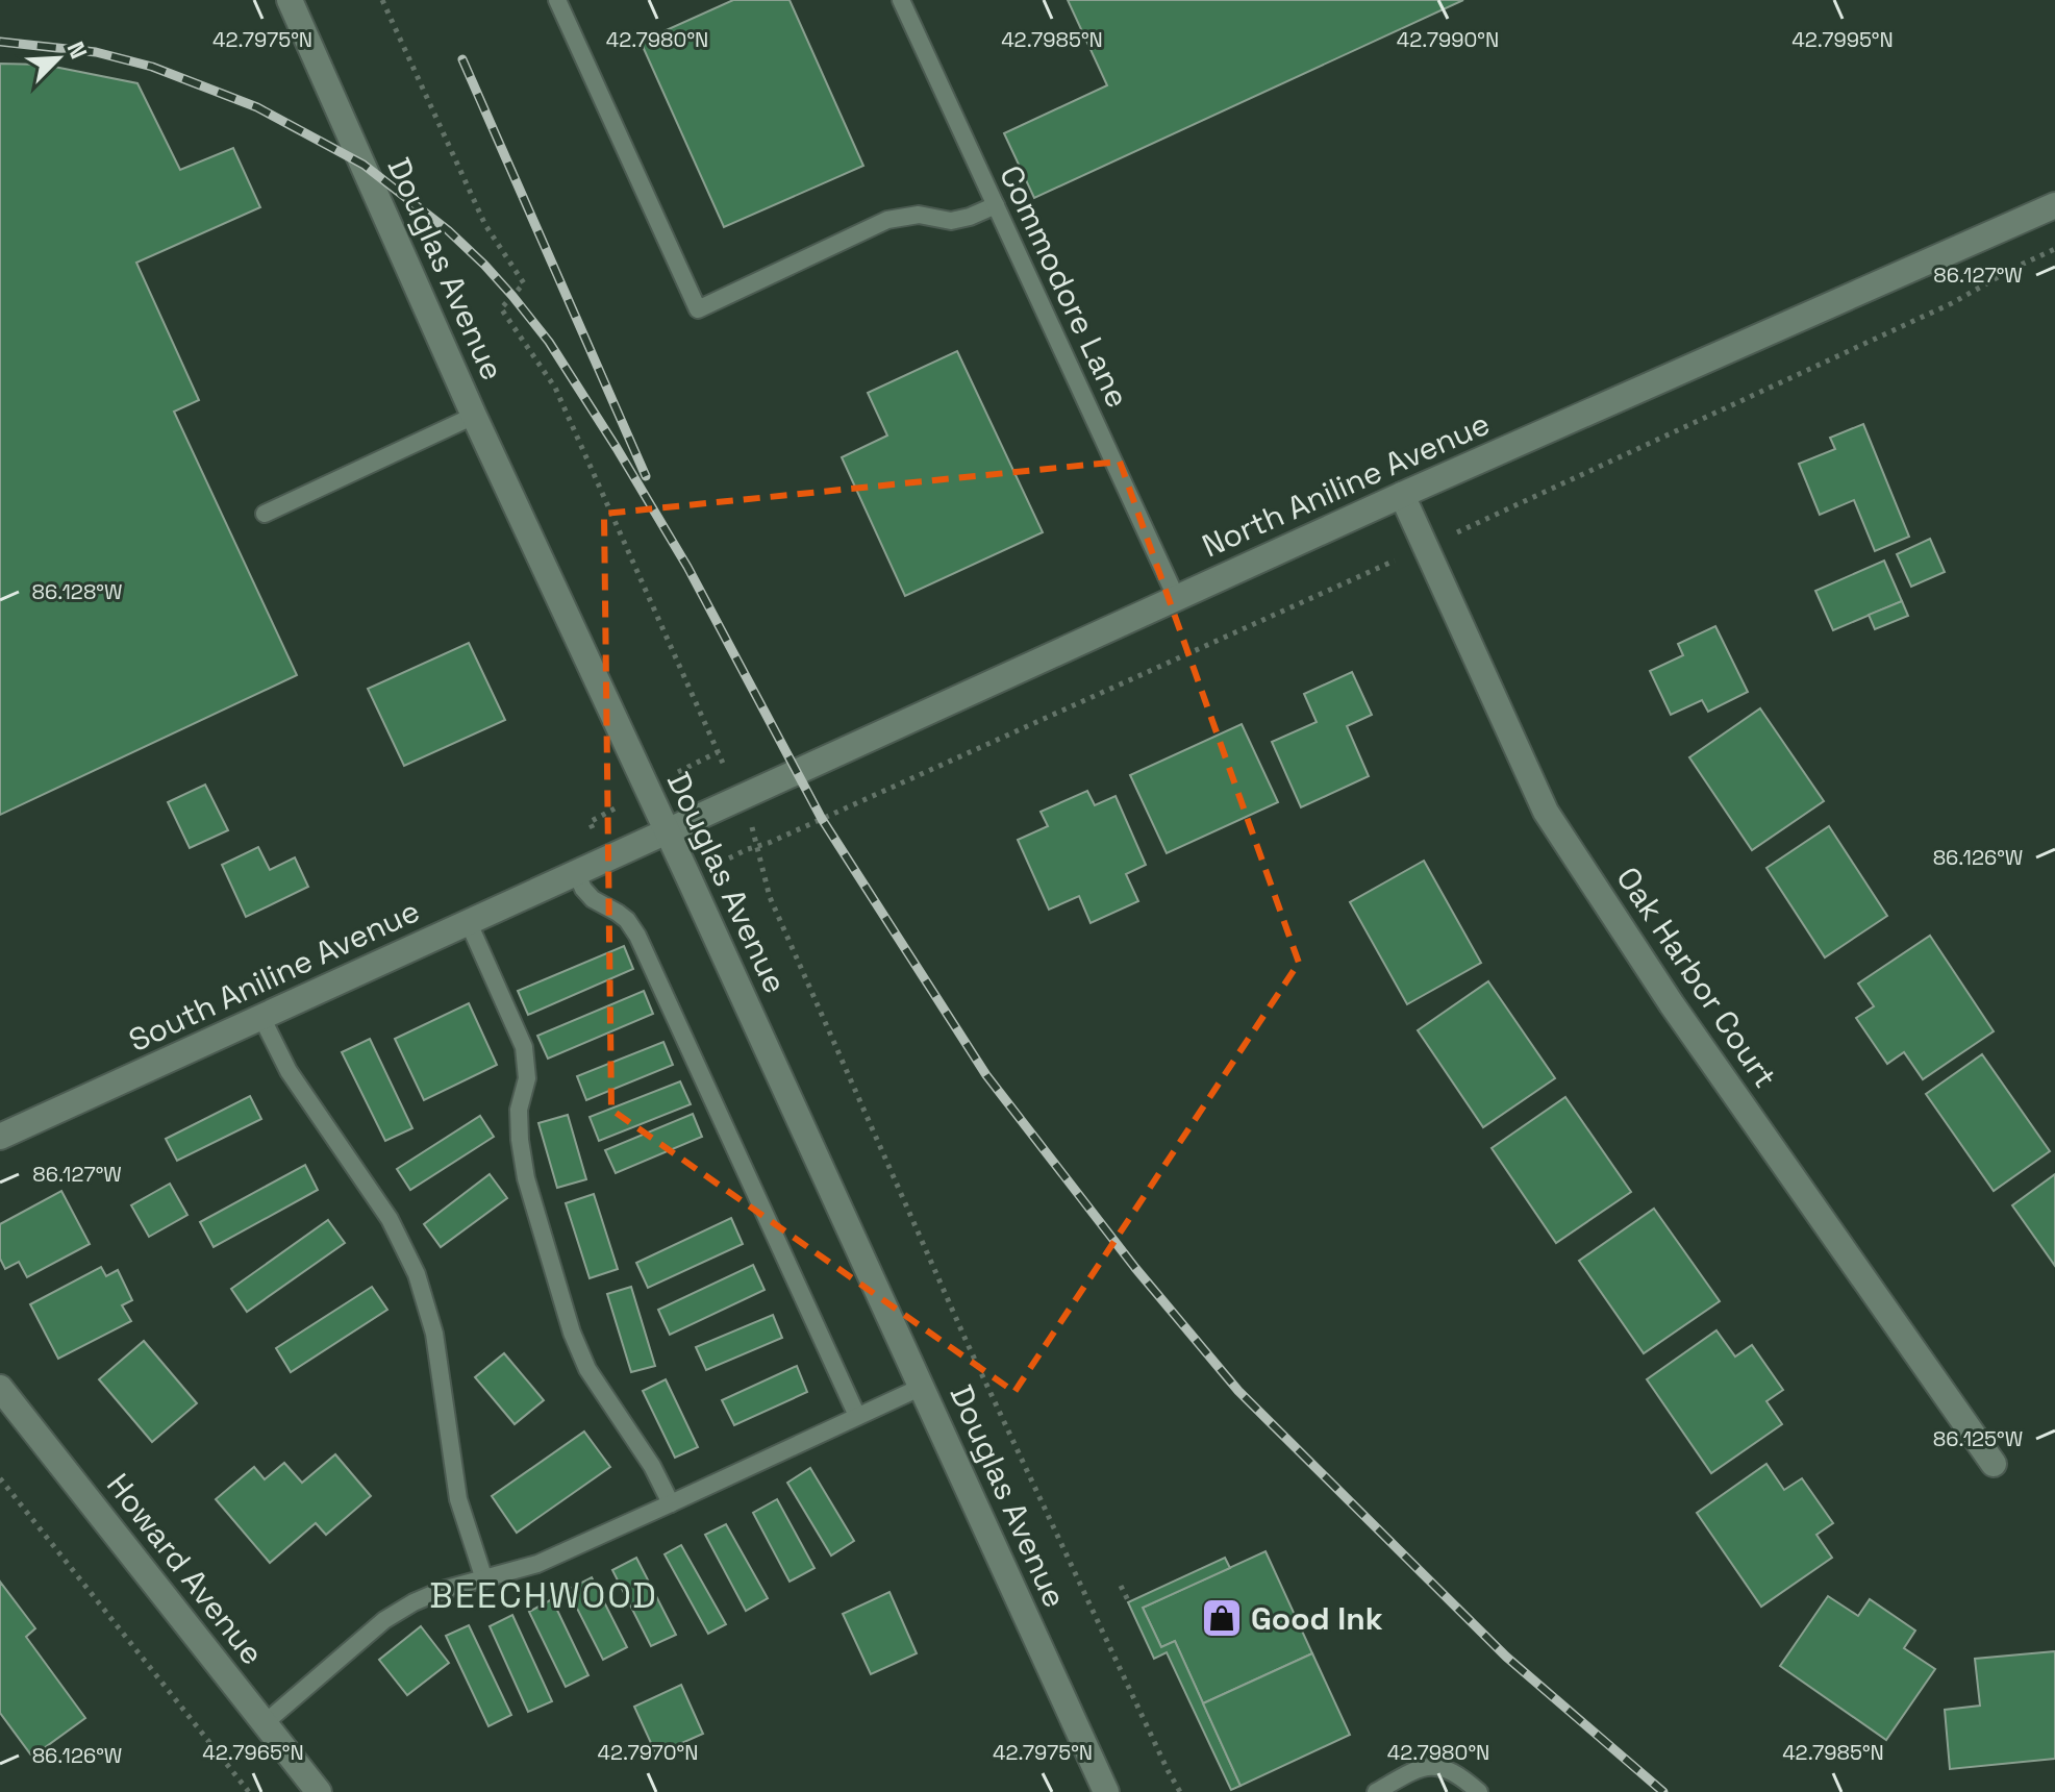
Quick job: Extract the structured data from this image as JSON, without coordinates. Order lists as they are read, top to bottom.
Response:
{
  "streets": {
    "street": [
      "Douglas Avenue",
      "North Aniline Avenue",
      "South Aniline Avenue",
      "Oak Harbor Court",
      "Howard Avenue"
    ],
    "lane": ["Commodore Lane"]
  },
  "crossings": [
    ["Douglas Avenue", "North Aniline Avenue"],
    ["Douglas Avenue", "South Aniline Avenue"],
    ["Commodore Lane", "North Aniline Avenue"],
    ["North Aniline Avenue", "South Aniline Avenue"],
    ["North Aniline Avenue", "Oak Harbor Court"]
  ],
  "districts": ["BEECHWOOD"],
  "places": {
    "shop": ["Good Ink"]
  },
  "north": "top right",
  "coordinates": [
    "42.7975°N",
    "42.7980°N",
    "42.7985°N",
    "42.7995°N",
    "42.7990°N",
    "86.127°W",
    "86.128°W",
    "86.126°W",
    "86.125°W",
    "42.7965°N",
    "42.7970°N"
  ]
}
